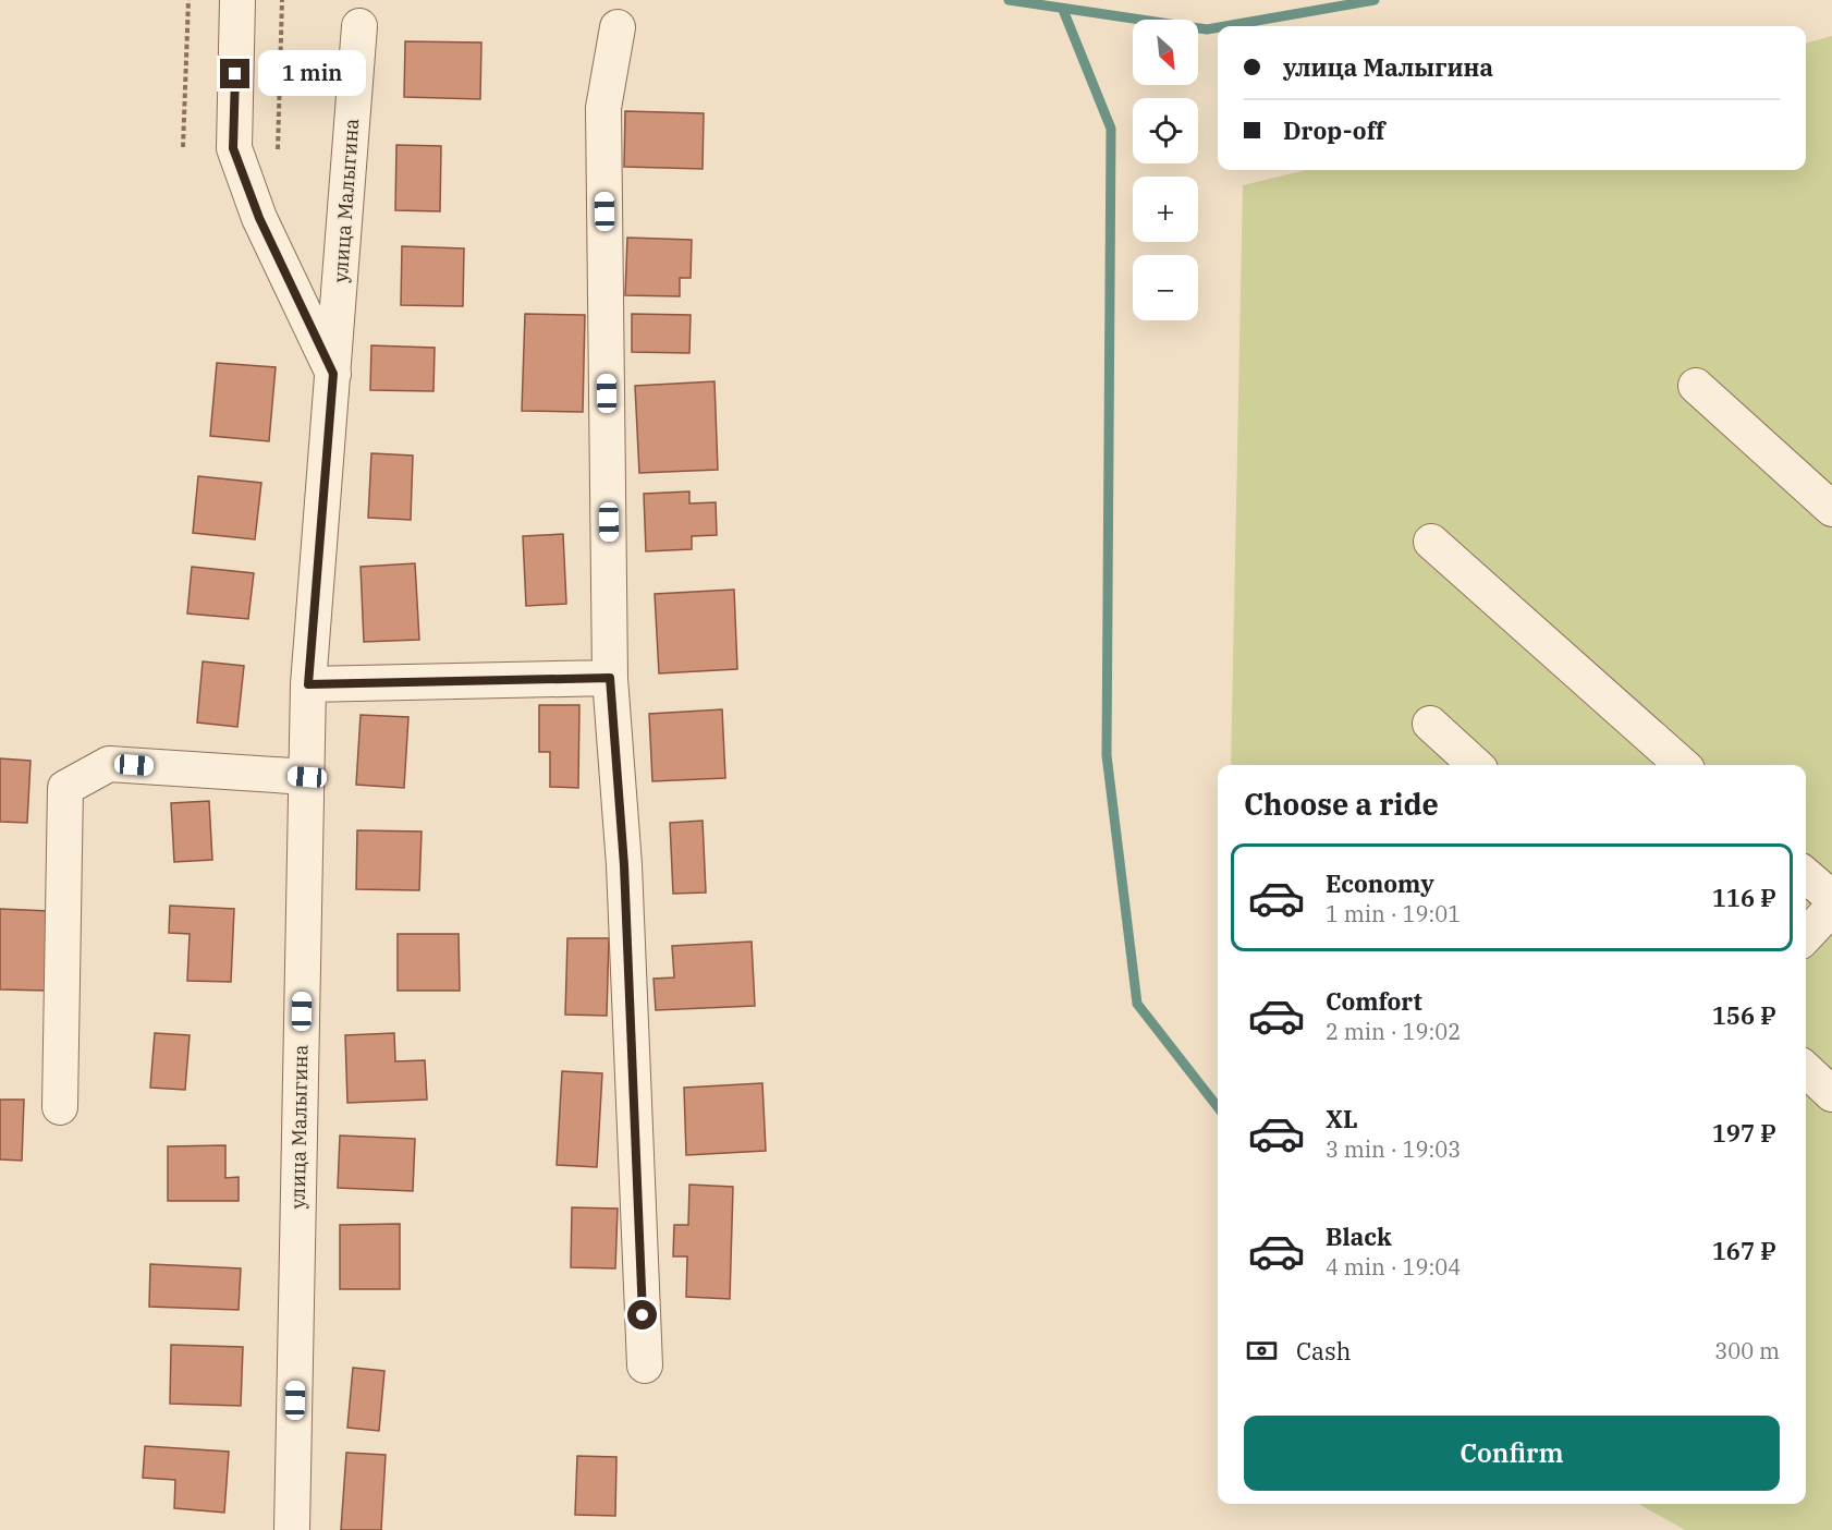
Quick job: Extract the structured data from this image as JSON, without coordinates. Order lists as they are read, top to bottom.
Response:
{
  "streets": {
    "street": ["улица Малыгина"]
  },
  "north": "bottom right",
  "page": {
    "map_buttons": ["+", "−"],
    "banner": ["улица Малыгина", "Drop-off"],
    "bubble": "1 min",
    "heading": "Choose a ride",
    "list": [
      {
        "name": "Economy",
        "note": "1 min · 19:01",
        "value": "116 ₽"
      },
      {
        "name": "Comfort",
        "note": "2 min · 19:02",
        "value": "156 ₽"
      },
      {
        "name": "XL",
        "note": "3 min · 19:03",
        "value": "197 ₽"
      },
      {
        "name": "Black",
        "note": "4 min · 19:04",
        "value": "167 ₽"
      }
    ],
    "pay": ["Cash", "300 m"],
    "buttons": "Confirm"
  }
}
